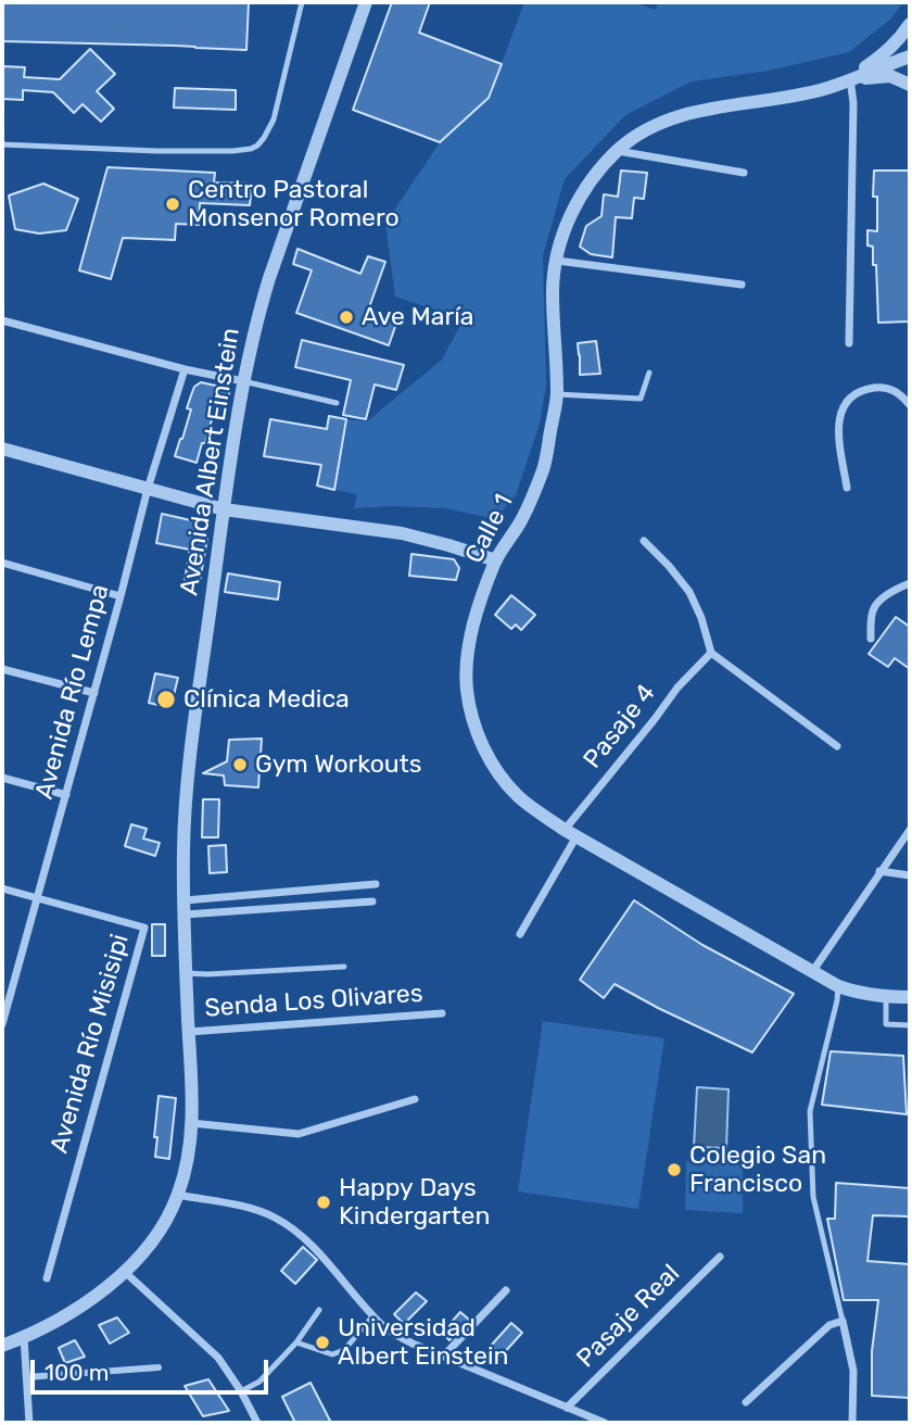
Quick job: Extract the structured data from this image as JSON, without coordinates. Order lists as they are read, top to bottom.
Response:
{
  "streets": {
    "street": [
      "Avenida Albert Einstein",
      "Calle 1",
      "Avenida Río Lempa",
      "Pasaje 4",
      "Senda Los Olivares",
      "Avenida Río Misisipi",
      "Pasaje Real"
    ]
  },
  "crossings": [
    ["Avenida Albert Einstein", "Senda Los Olivares"],
    ["Calle 1", "Pasaje 4"],
    ["Avenida Río Lempa", "Avenida Río Misisipi"]
  ],
  "places": [
    "Centro Pastoral Monsenor Romero",
    "Ave María",
    "Clínica Medica",
    "Gym Workouts",
    "Colegio San Francisco",
    "Happy Days Kindergarten",
    "Universidad Albert Einstein"
  ],
  "scale_bar": "100 m"
}
